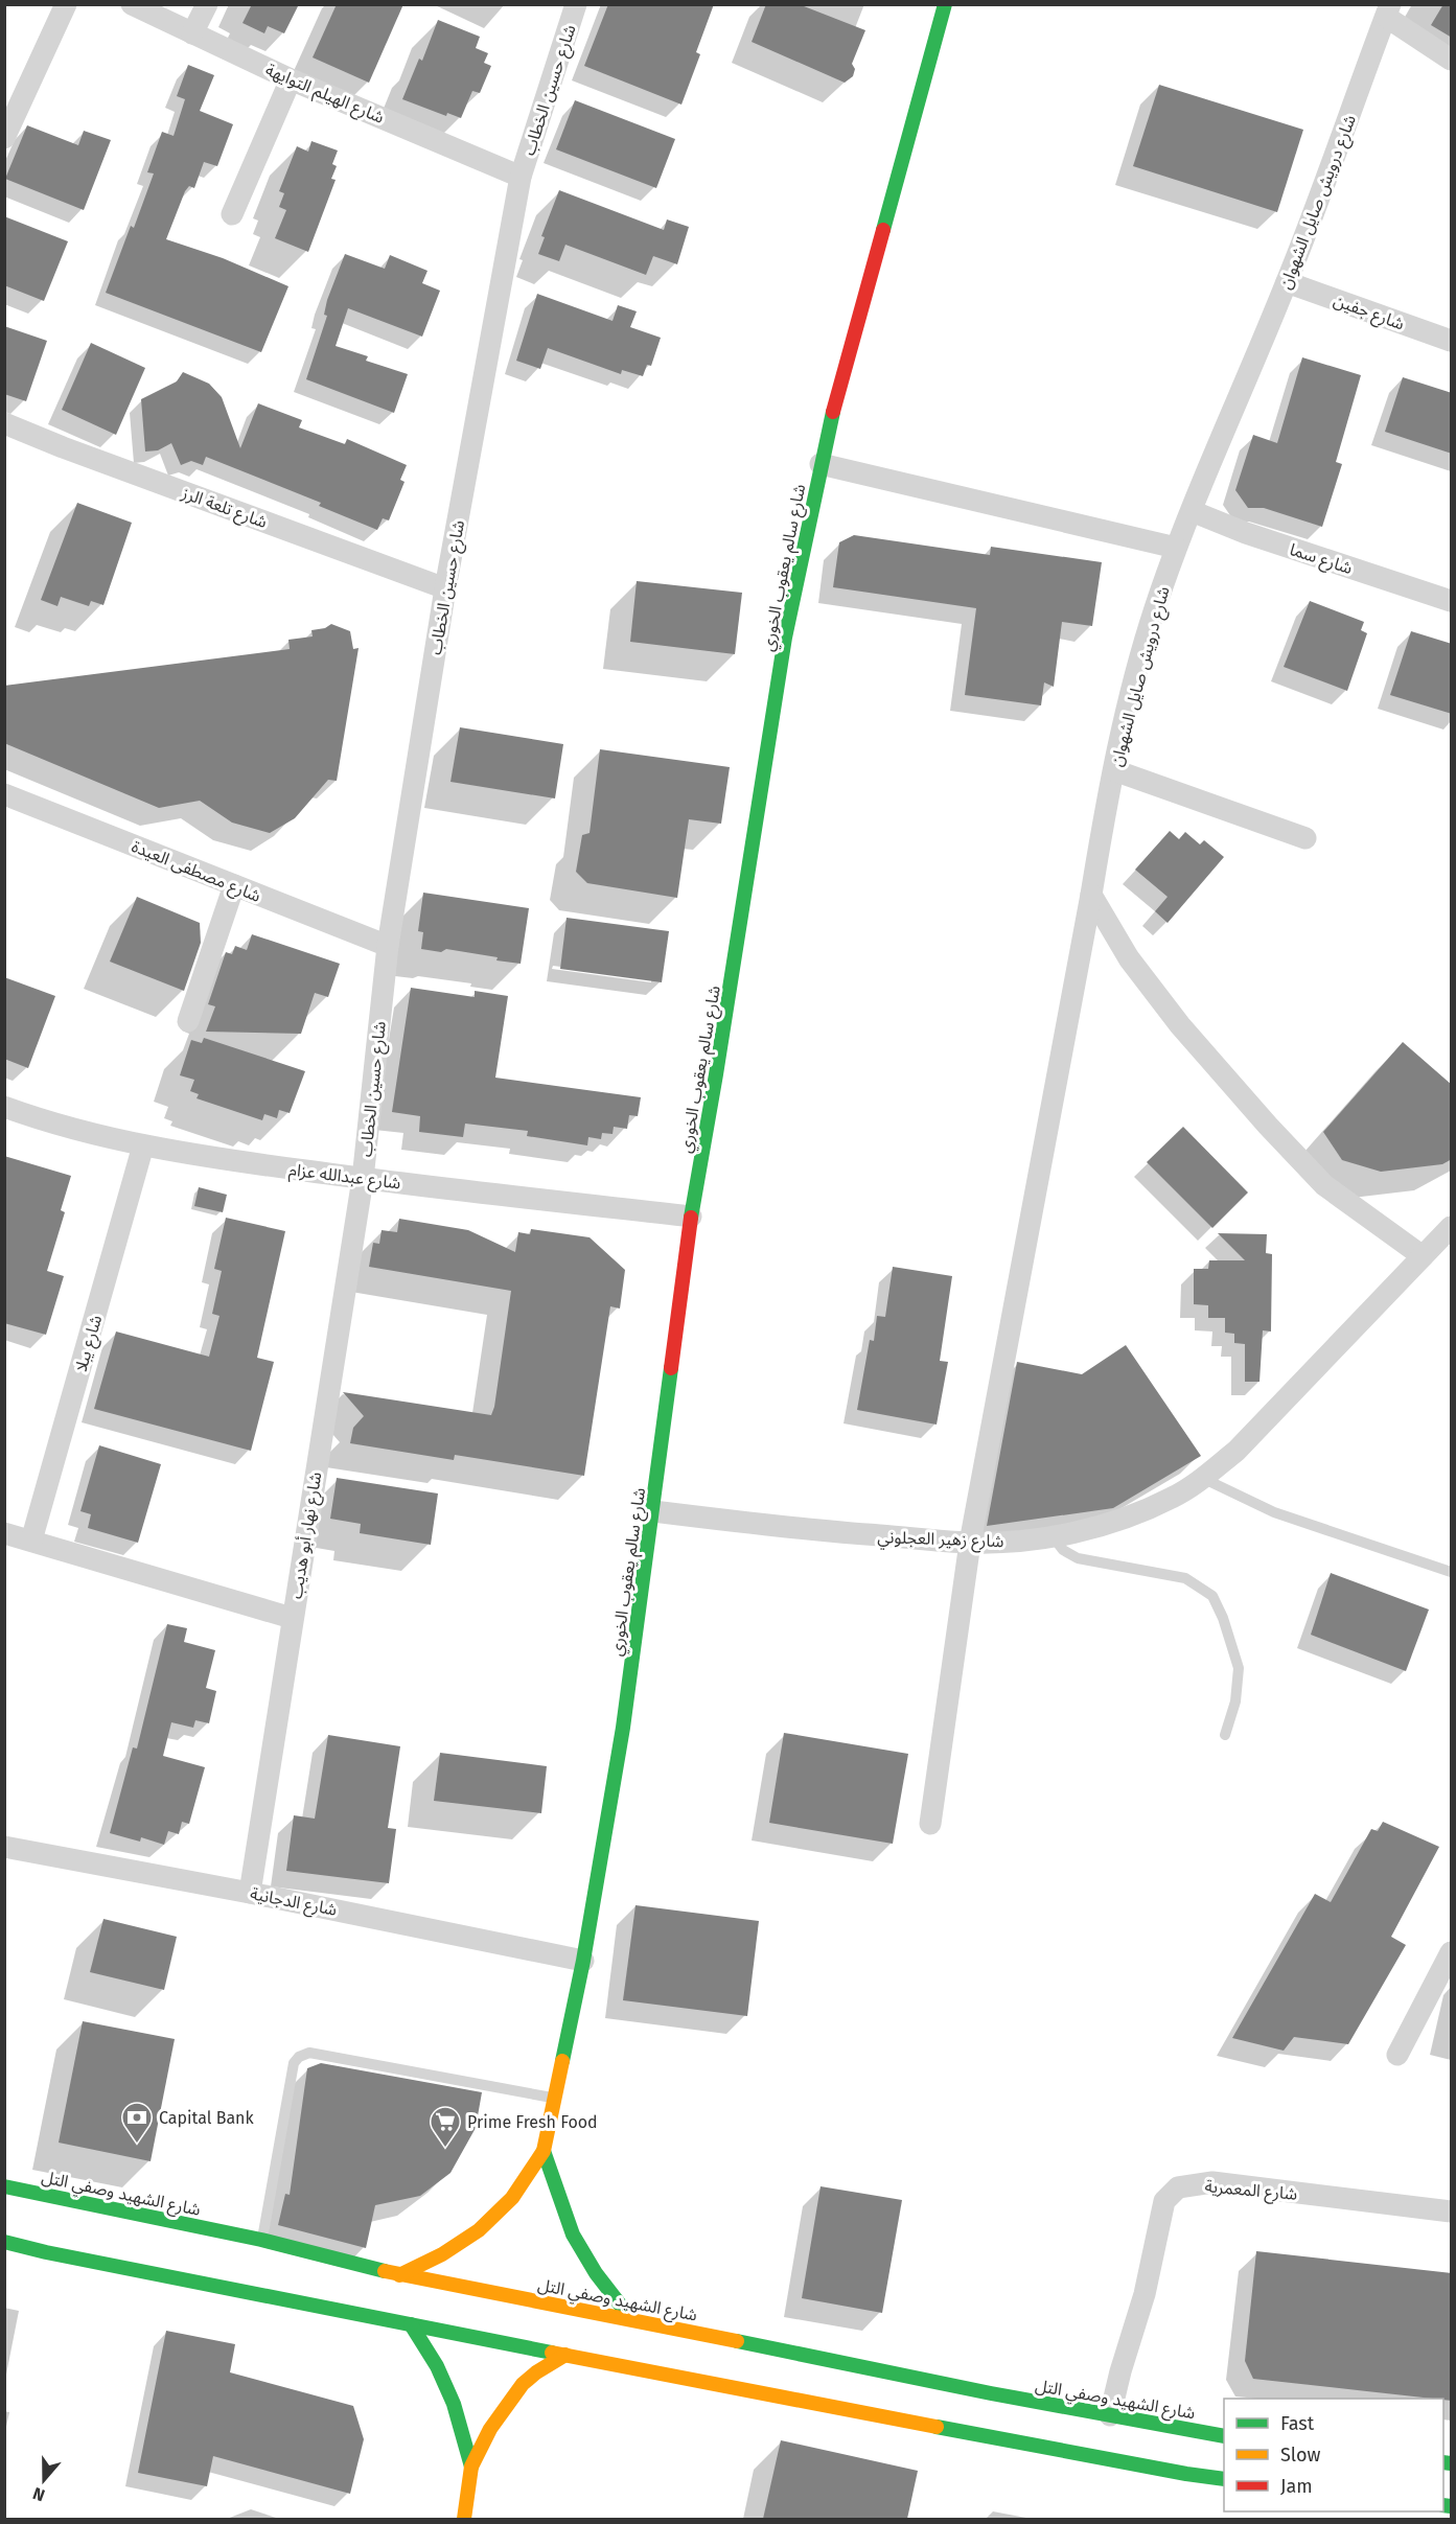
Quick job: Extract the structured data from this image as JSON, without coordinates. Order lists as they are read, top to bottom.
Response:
{
  "streets": {
    "street": [
      "شارع حسين الخطاب",
      "شارع الهيلم التوايهة",
      "شارع درويش صايل الشهوان",
      "شارع جفين",
      "شارع تلعة الرز",
      "شارع سما",
      "شارع سالم يعقوب الخوري",
      "شارع مصطفى العيدة",
      "شارع عبدالله عزام",
      "شارع يبلا",
      "شارع نهار أبو هديب",
      "شارع زهير العجلوني",
      "شارع الدجانية",
      "شارع المعمرية",
      "شارع الشهيد وصفي التل"
    ]
  },
  "crossings": [
    ["شارع حسين الخطاب", "شارع الهيلم التوايهة"],
    ["شارع حسين الخطاب", "شارع تلعة الرز"],
    ["شارع حسين الخطاب", "شارع مصطفى العيدة"],
    ["شارع حسين الخطاب", "شارع عبدالله عزام"],
    ["شارع حسين الخطاب", "شارع نهار أبو هديب"],
    ["شارع درويش صايل الشهوان", "شارع جفين"],
    ["شارع درويش صايل الشهوان", "شارع سما"],
    ["شارع درويش صايل الشهوان", "شارع زهير العجلوني"],
    ["شارع سالم يعقوب الخوري", "شارع عبدالله عزام"],
    ["شارع سالم يعقوب الخوري", "شارع زهير العجلوني"],
    ["شارع سالم يعقوب الخوري", "شارع الدجانية"],
    ["شارع سالم يعقوب الخوري", "شارع الشهيد وصفي التل"],
    ["شارع عبدالله عزام", "شارع يبلا"],
    ["شارع عبدالله عزام", "شارع نهار أبو هديب"],
    ["شارع نهار أبو هديب", "شارع الدجانية"],
    ["شارع المعمرية", "شارع الشهيد وصفي التل"]
  ],
  "places": {
    "bank": ["Capital Bank"],
    "supermarket": ["Prime Fresh Food"]
  },
  "legend": ["Fast", "Slow", "Jam"],
  "north": "bottom"
}
